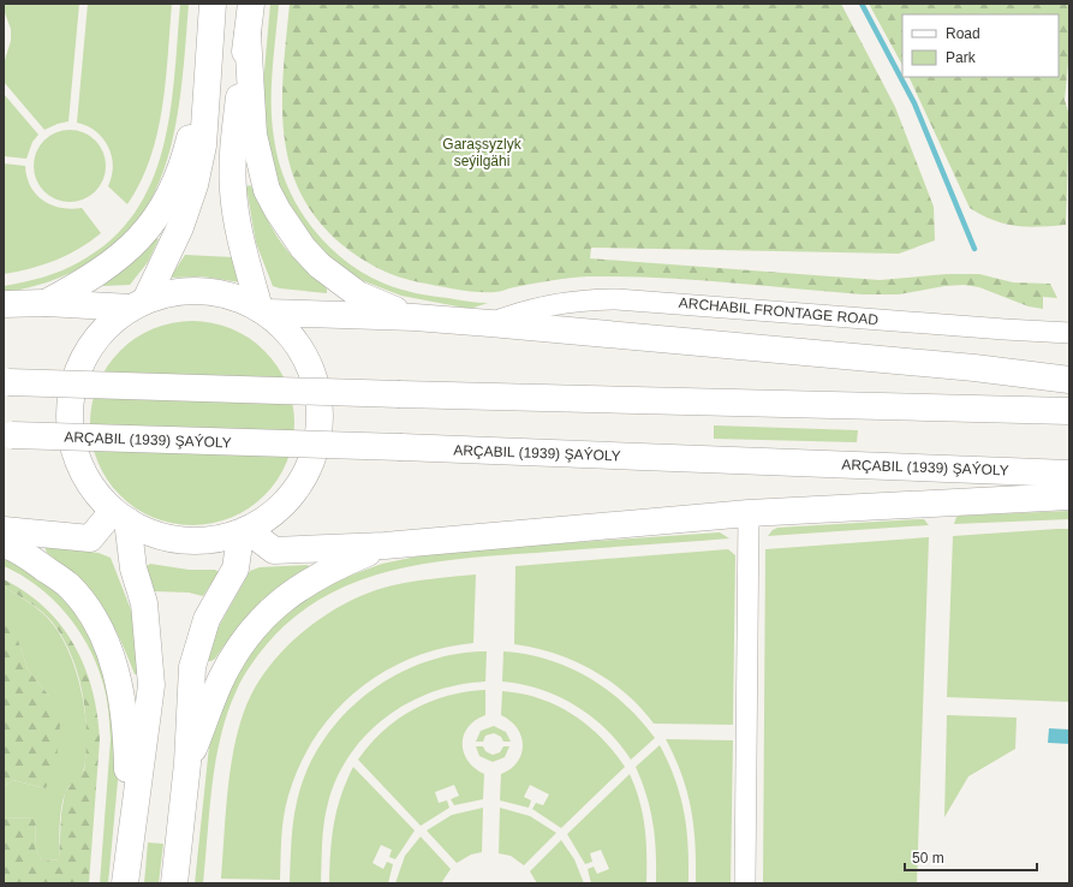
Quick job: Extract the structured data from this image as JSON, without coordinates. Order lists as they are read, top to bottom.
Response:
{
  "streets": {
    "main road": ["ARÇABIL (1939) ŞAÝOLY"],
    "street": ["ARCHABIL FRONTAGE ROAD"]
  },
  "parks": ["Garaşsyzlyk seýilgähi"],
  "legend": ["Road", "Park"],
  "scale_bar": "50 m"
}
